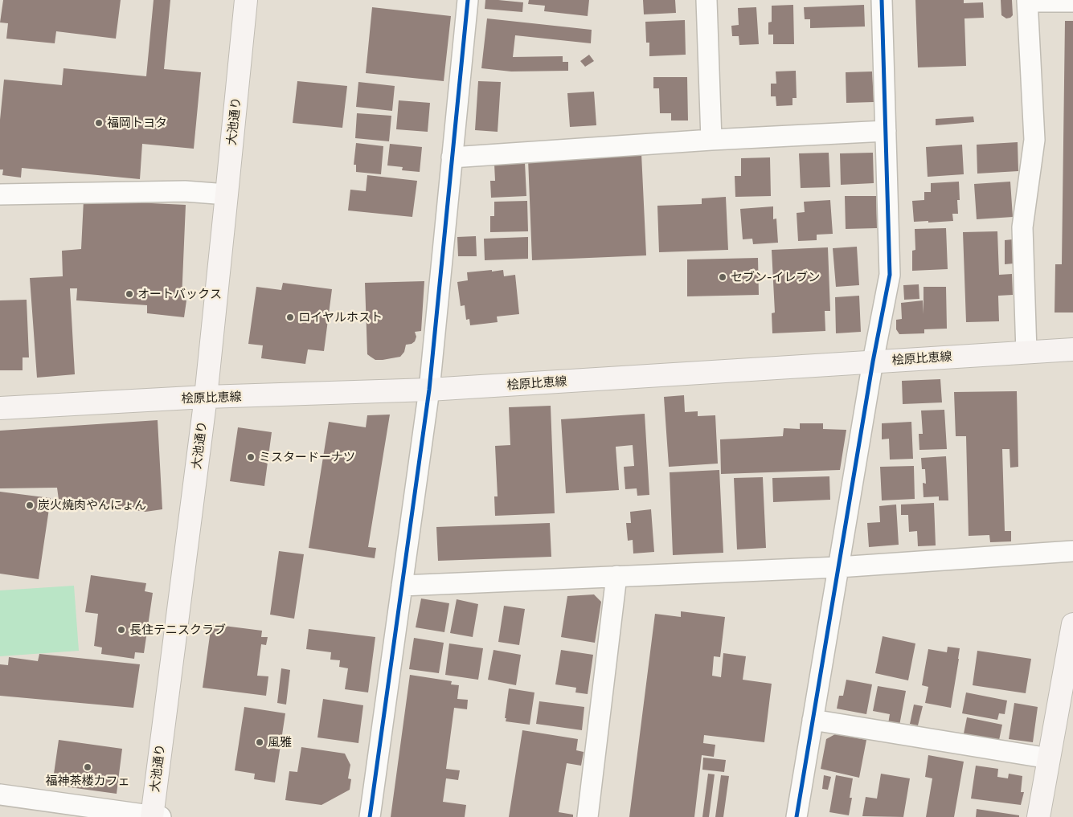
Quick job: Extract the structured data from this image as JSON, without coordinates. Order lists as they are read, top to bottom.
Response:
{
  "streets": {
    "main road": ["大池通り", "桧原比恵線"]
  },
  "crossings": [
    ["大池通り", "桧原比恵線"]
  ],
  "places": [
    "福岡トヨタ",
    "セブン-イレブン",
    "オートバックス",
    "ロイヤルホスト",
    "ミスタードーナツ",
    "炭火焼肉やんにょん",
    "長住テニスクラブ",
    "風雅",
    "福神茶楼カフェ"
  ]
}
